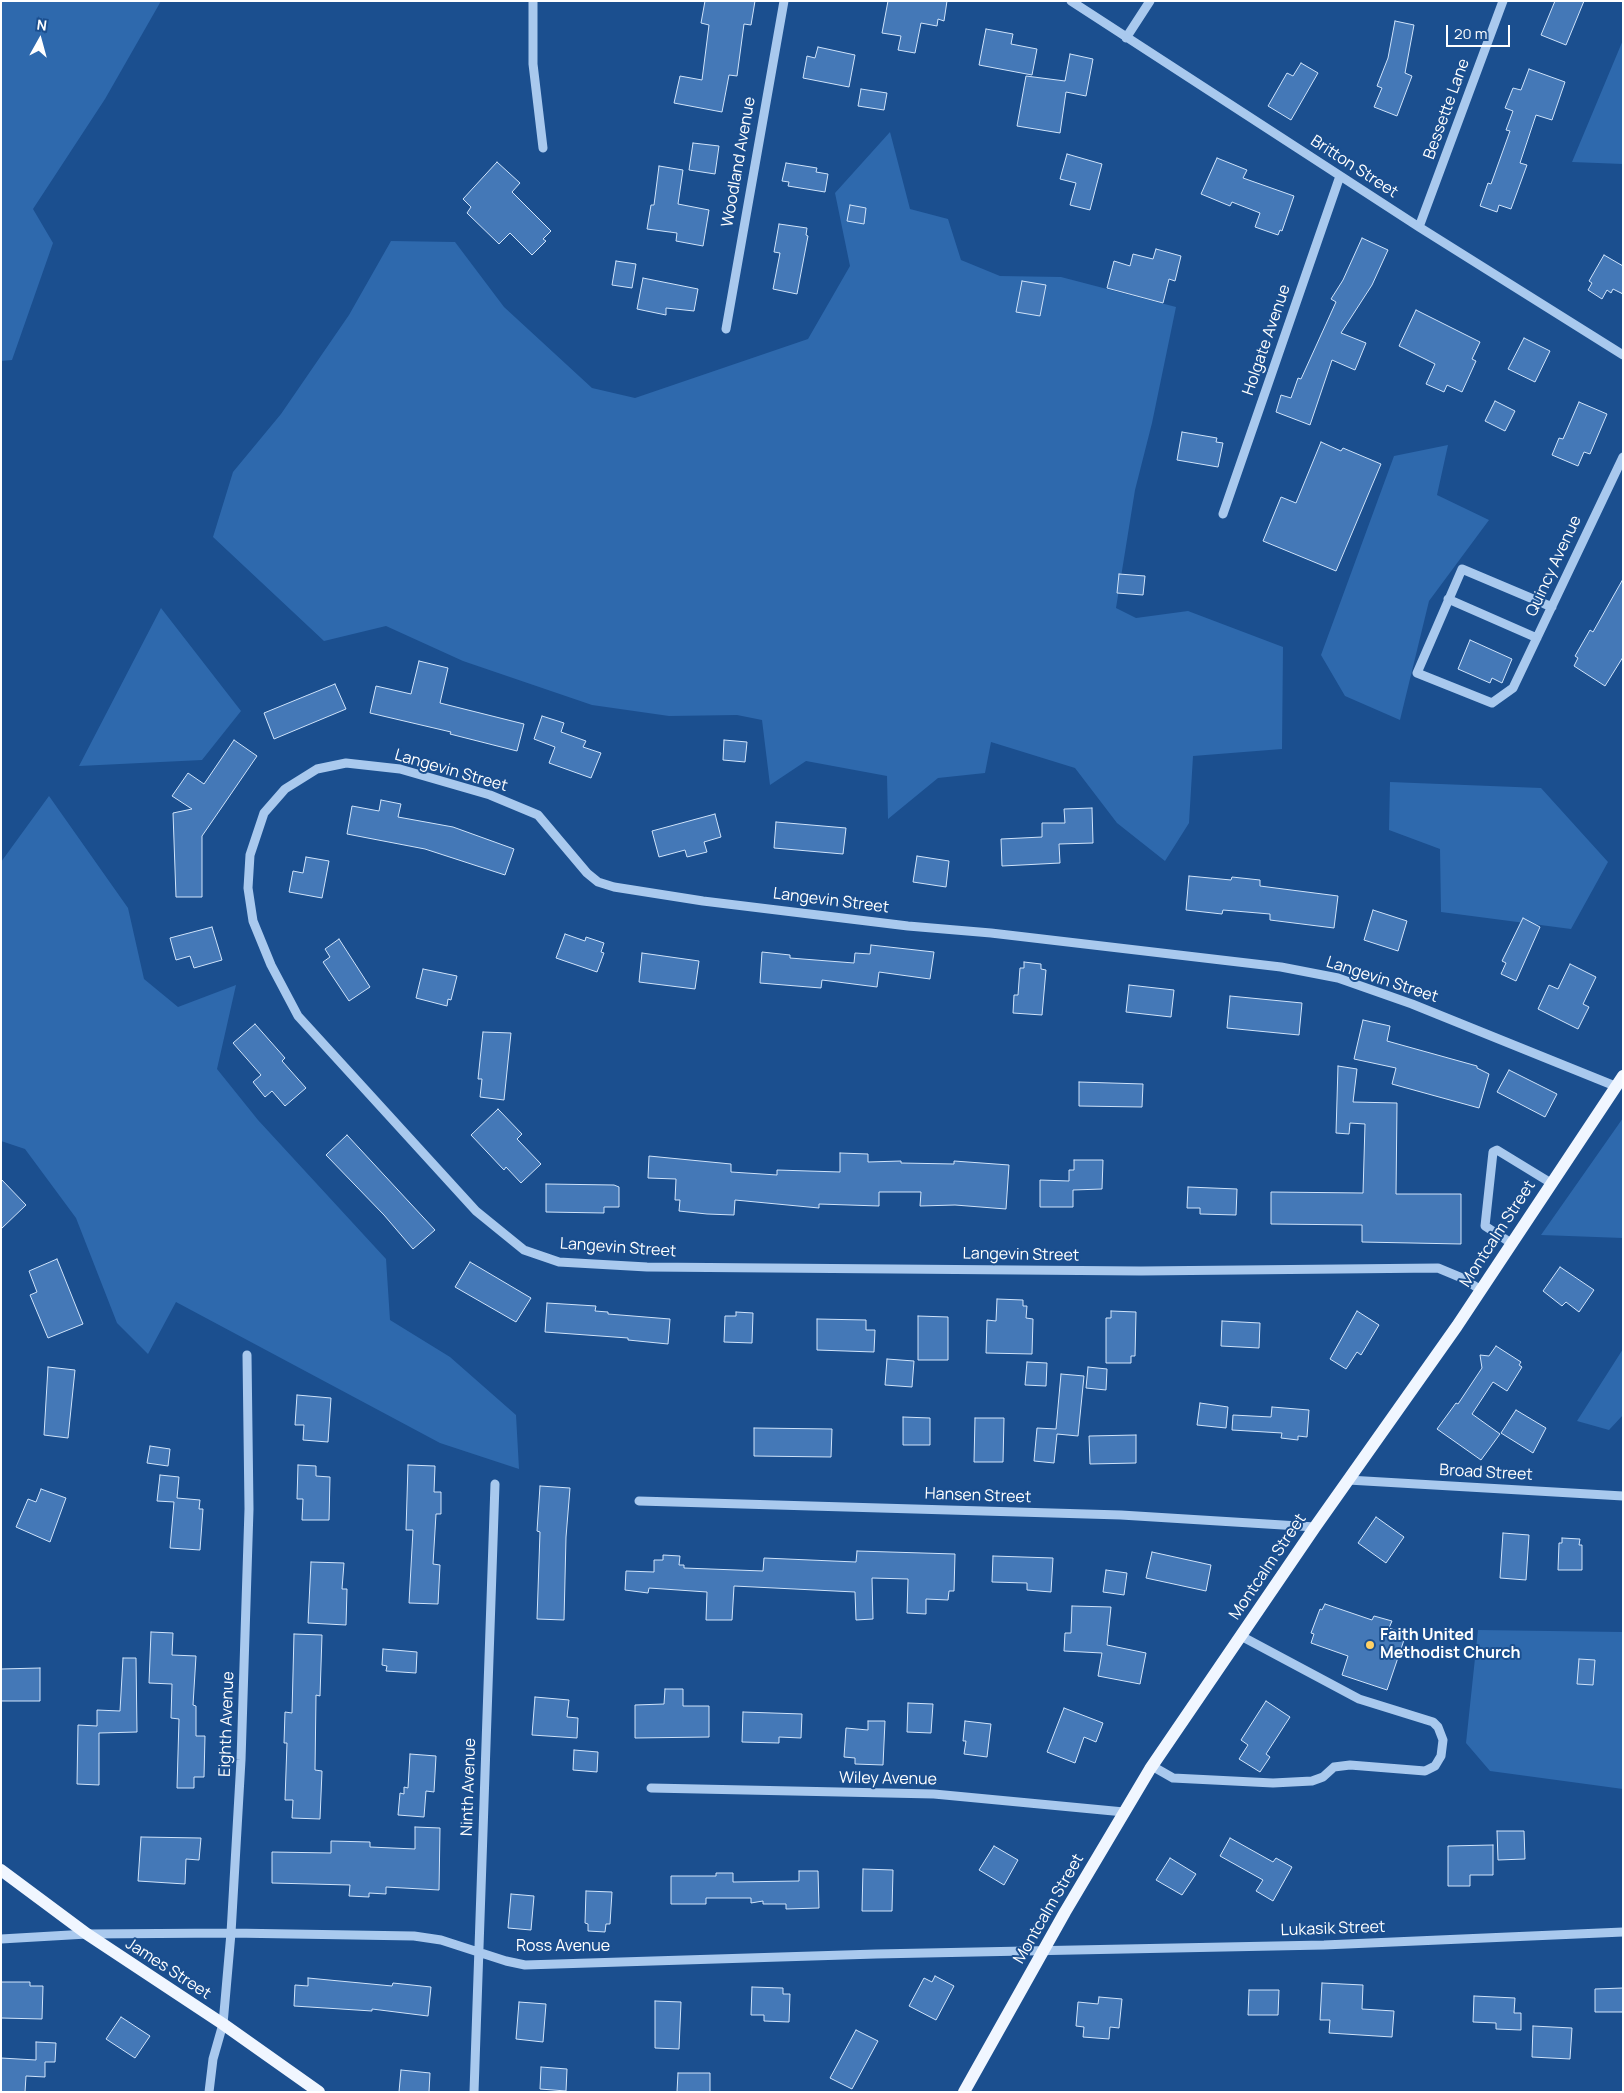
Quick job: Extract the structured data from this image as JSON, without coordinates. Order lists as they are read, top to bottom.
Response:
{
  "streets": {
    "main road": ["Montcalm Street", "James Street"],
    "street": [
      "Bessette Lane",
      "Woodland Avenue",
      "Britton Street",
      "Holgate Avenue",
      "Quincy Avenue",
      "Langevin Street",
      "Broad Street",
      "Hansen Street",
      "Eighth Avenue",
      "Wiley Avenue",
      "Ninth Avenue",
      "Lukasik Street",
      "Ross Avenue"
    ]
  },
  "crossings": [
    ["Bessette Lane", "Britton Street"],
    ["Britton Street", "Holgate Avenue"],
    ["Langevin Street", "Montcalm Street"],
    ["Montcalm Street", "Broad Street"],
    ["Montcalm Street", "Hansen Street"],
    ["Montcalm Street", "Wiley Avenue"],
    ["Montcalm Street", "Lukasik Street"],
    ["Montcalm Street", "Ross Avenue"],
    ["Eighth Avenue", "Ross Avenue"],
    ["Eighth Avenue", "James Street"],
    ["Ninth Avenue", "Ross Avenue"],
    ["Lukasik Street", "Ross Avenue"],
    ["Ross Avenue", "James Street"]
  ],
  "places": ["Faith United Methodist Church"],
  "scale_bar": "20 m",
  "north": "top"
}
